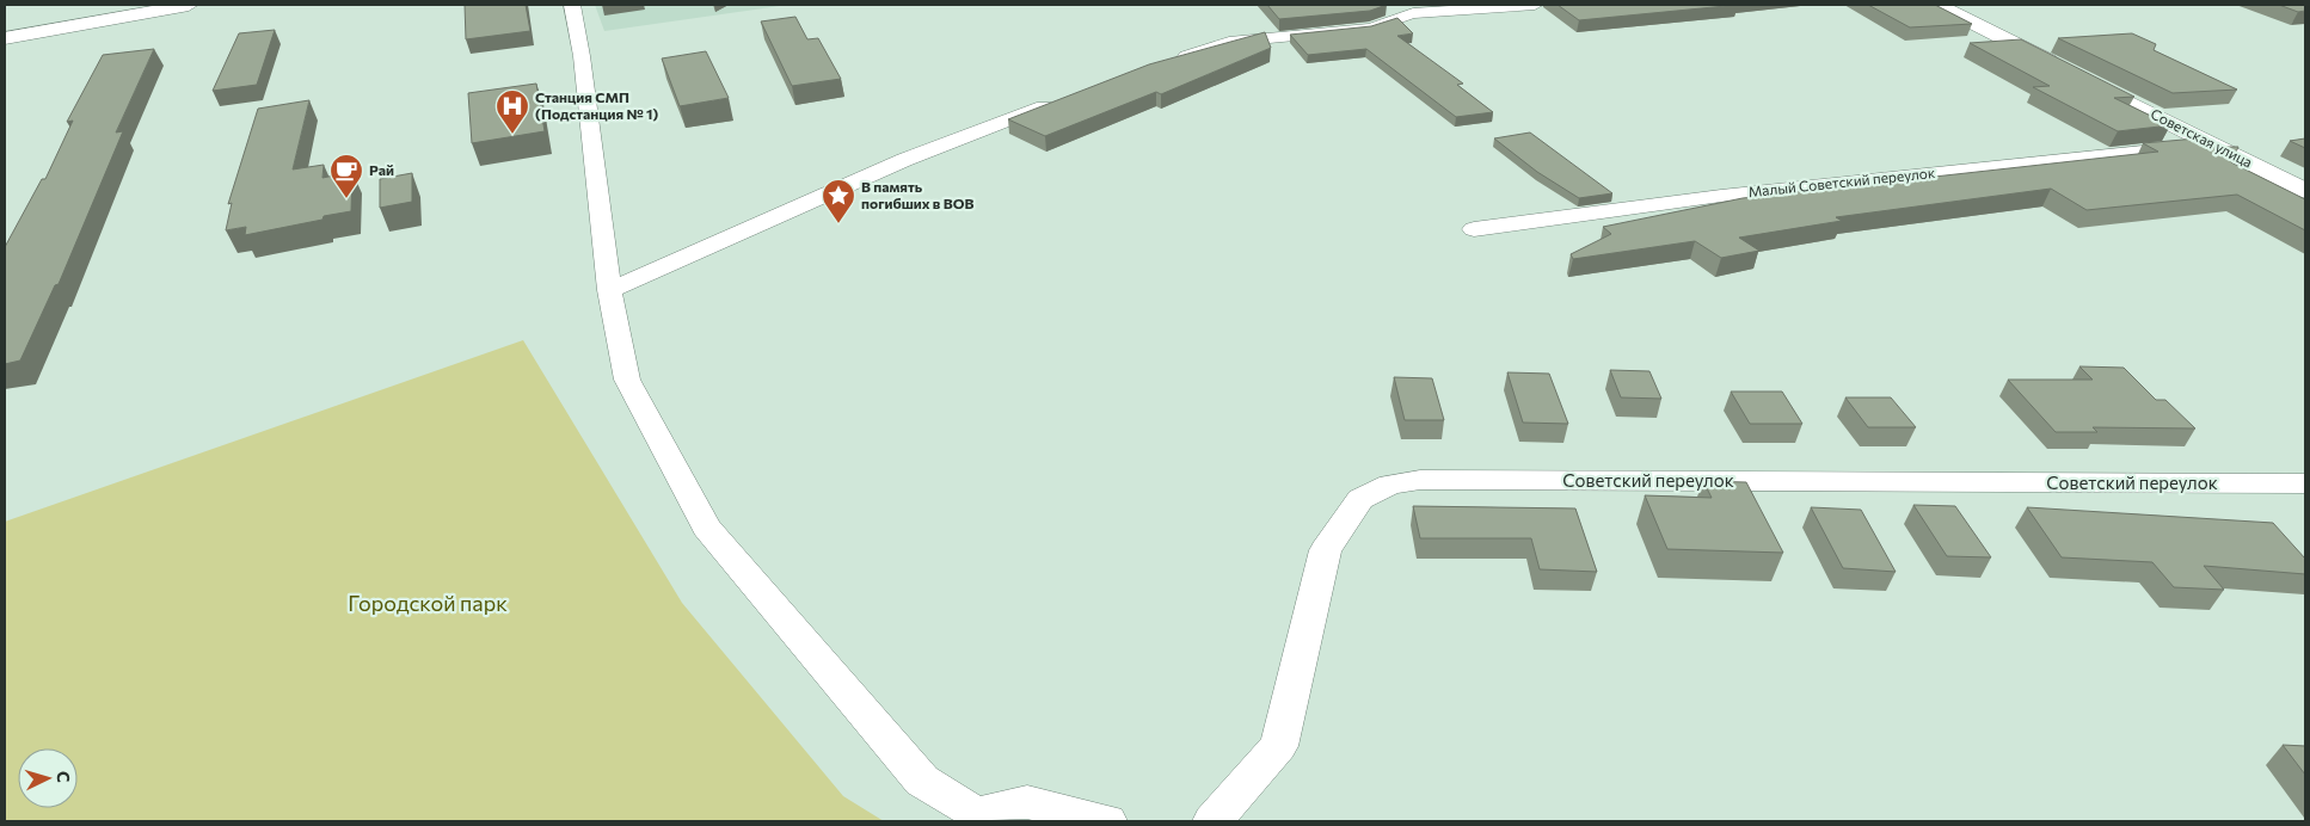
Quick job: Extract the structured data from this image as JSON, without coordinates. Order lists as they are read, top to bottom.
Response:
{
  "streets": {
    "main road": ["Советская улица"],
    "street": ["Малый Советский переулок", "Советский переулок"]
  },
  "crossings": [
    ["Советская улица", "Малый Советский переулок"]
  ],
  "parks": ["Городской парк"],
  "places": {
    "hospital": ["Станция СМП (Подстанция № 1)"],
    "cafe": ["Рай"],
    "place": ["В память погибших в ВОВ"]
  },
  "north": "right"
}
